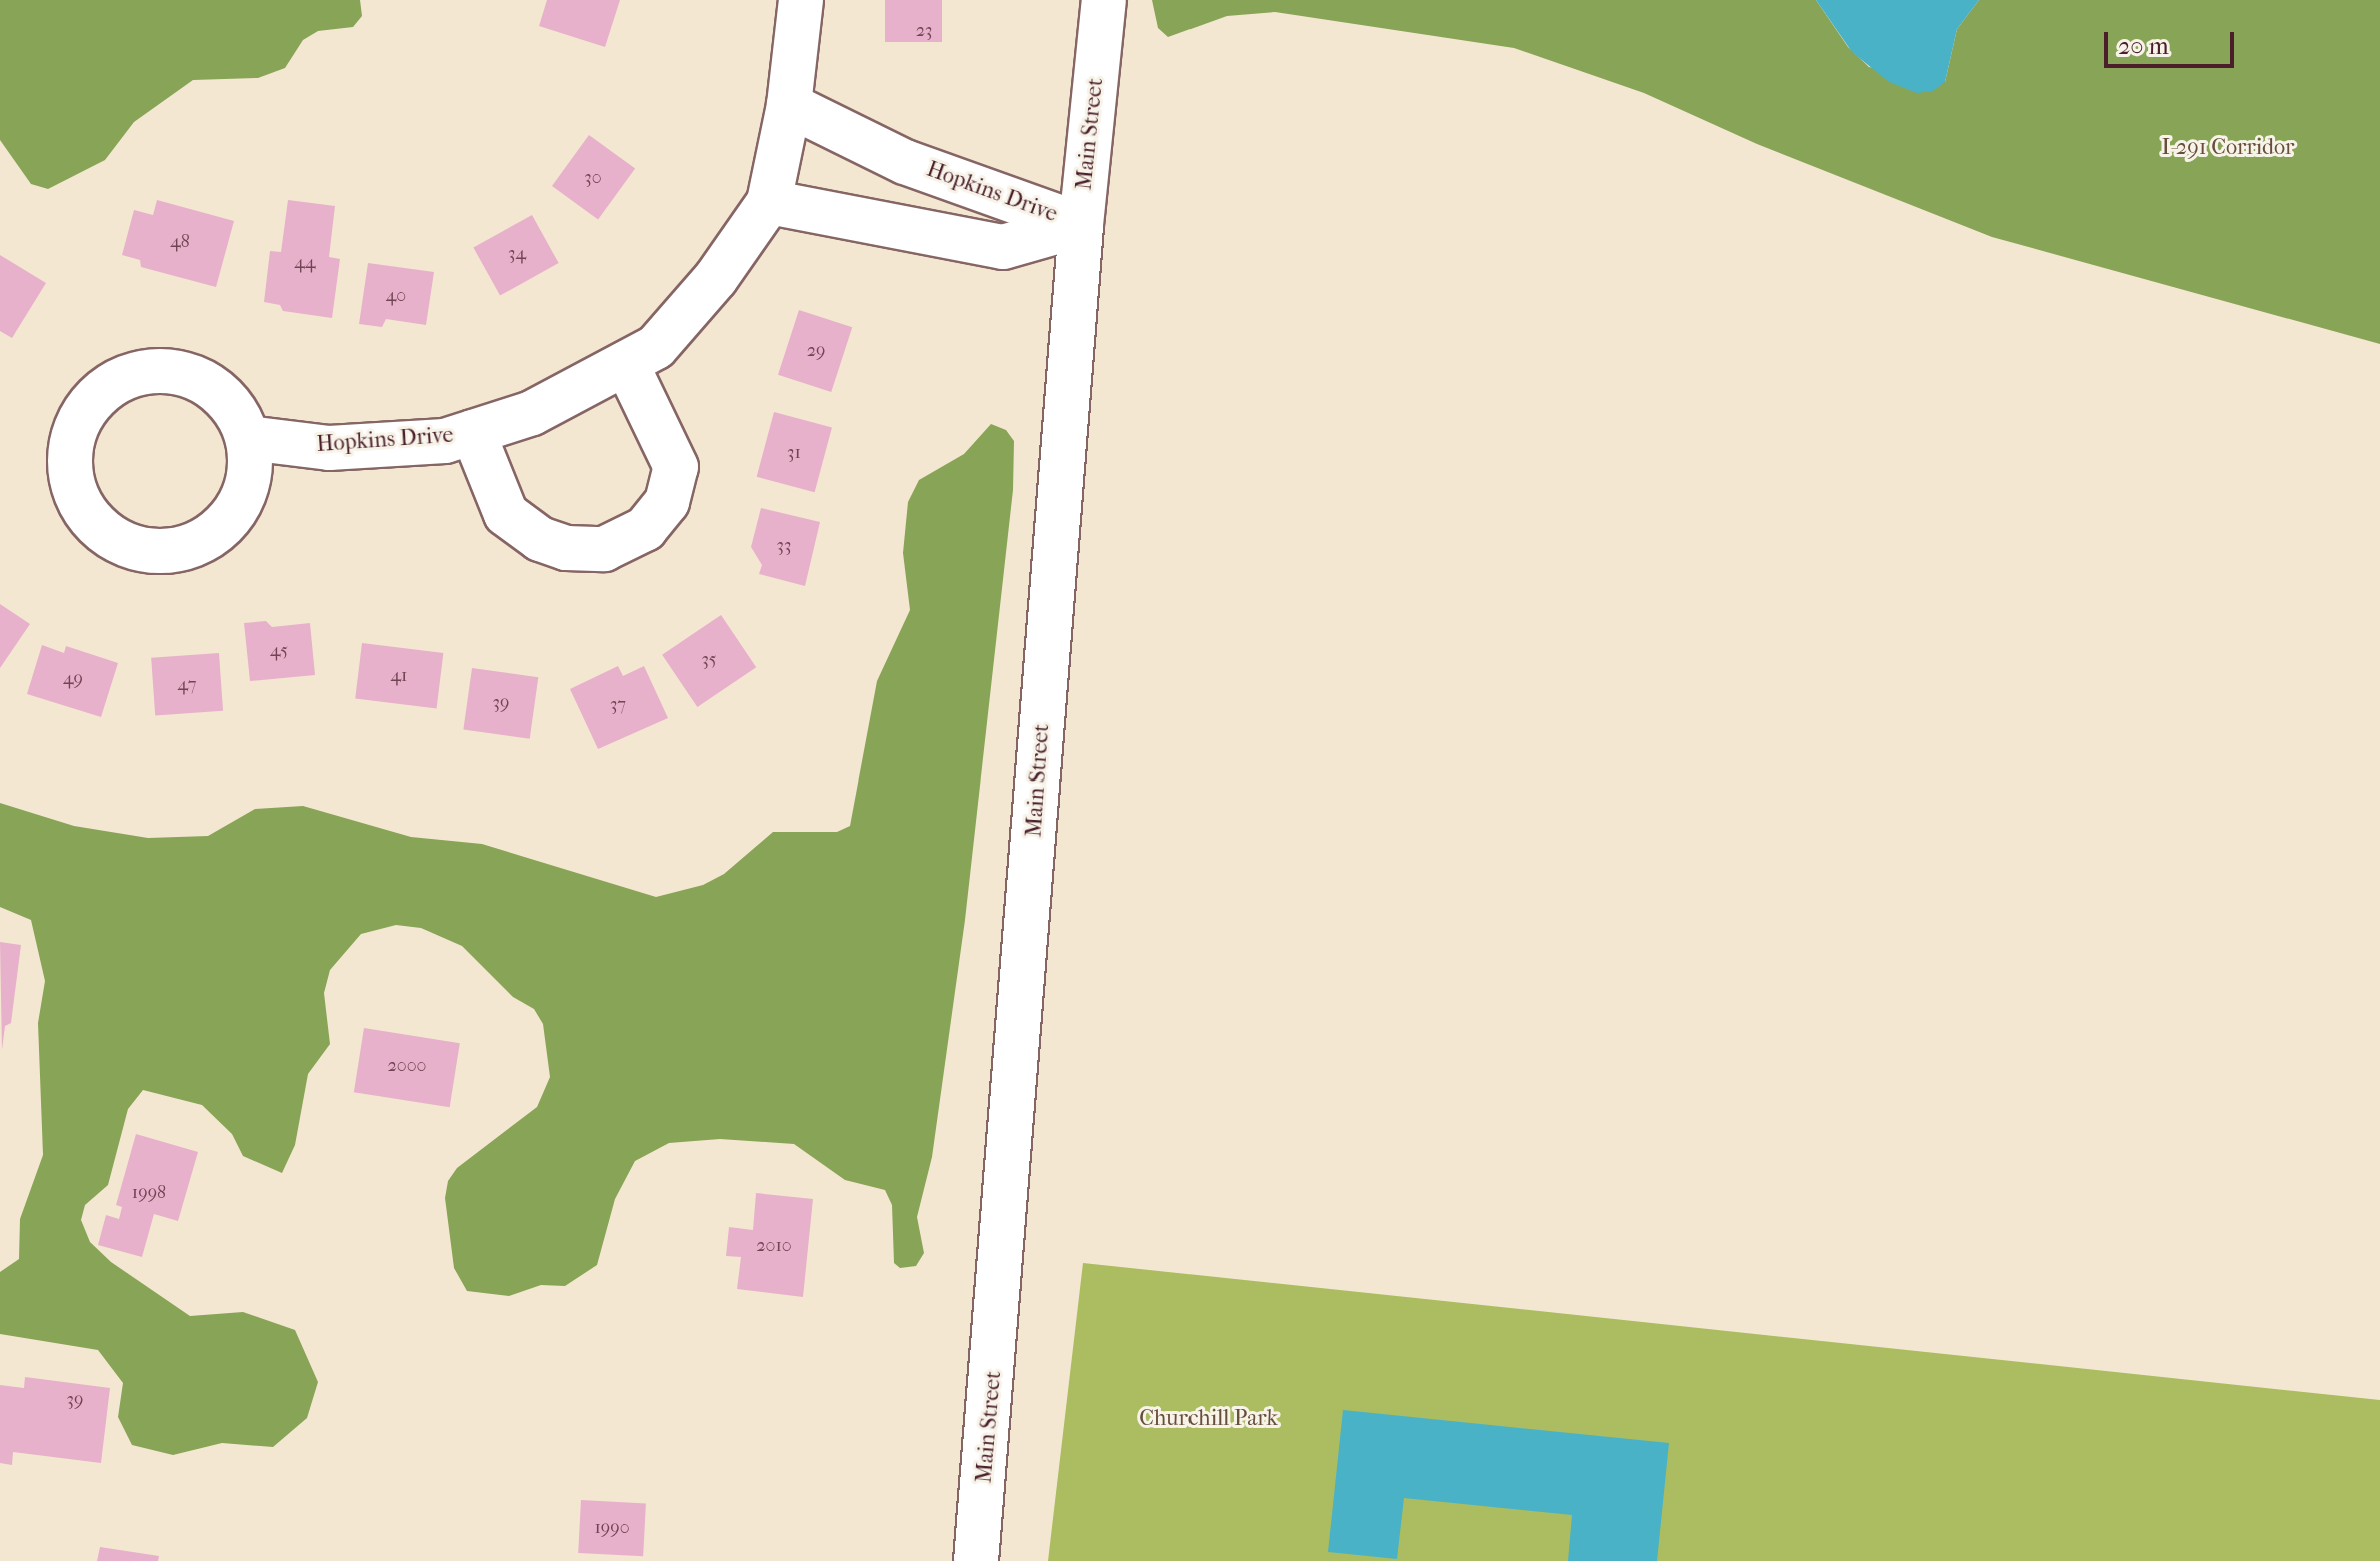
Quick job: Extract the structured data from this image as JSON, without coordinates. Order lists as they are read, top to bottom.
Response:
{
  "streets": {
    "street": ["Main Street", "Hopkins Drive"]
  },
  "crossings": [
    ["Main Street", "Hopkins Drive"]
  ],
  "parks": ["I-291 Corridor", "Churchill Park"],
  "house_numbers": [
    "23",
    "30",
    "48",
    "34",
    "44",
    "40",
    "29",
    "31",
    "33",
    "45",
    "35",
    "41",
    "49",
    "47",
    "39",
    "37",
    "2000",
    "1998",
    "2010",
    "39",
    "1990"
  ],
  "scale_bar": "20 m"
}
